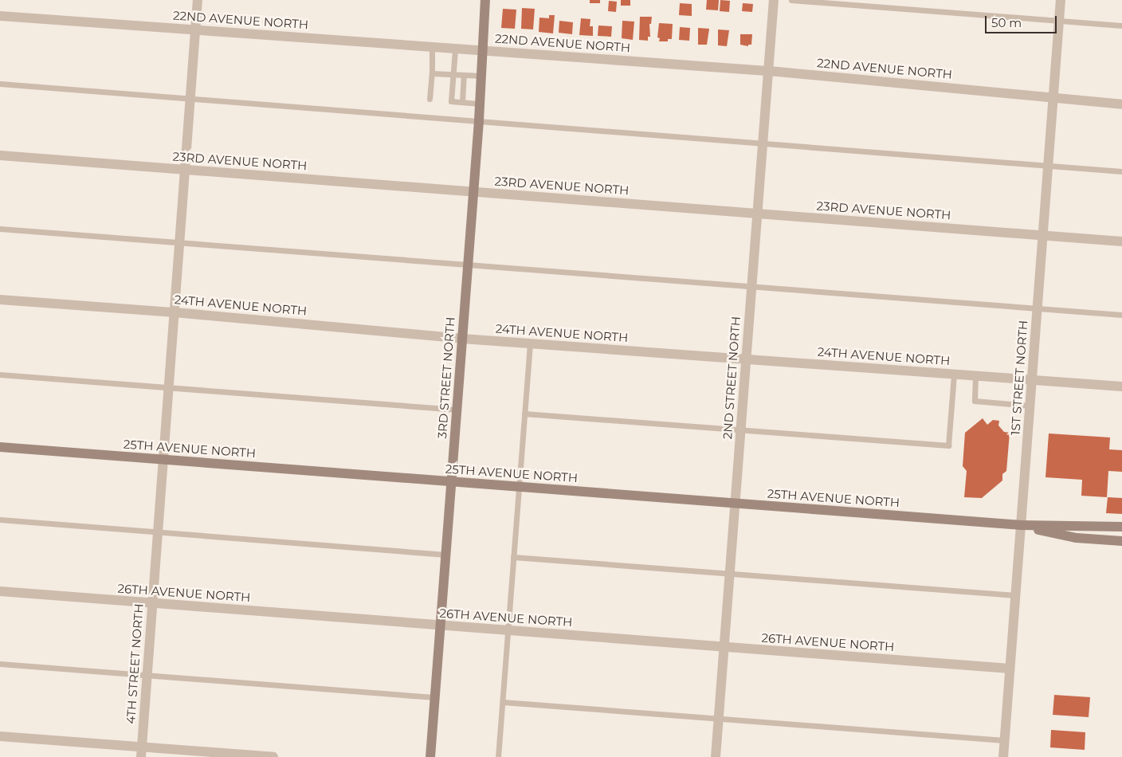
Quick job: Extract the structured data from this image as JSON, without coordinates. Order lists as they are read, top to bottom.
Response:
{
  "streets": {
    "street": [
      "22ND AVENUE NORTH",
      "23RD AVENUE NORTH",
      "24TH AVENUE NORTH",
      "3RD STREET NORTH",
      "2ND STREET NORTH",
      "1ST STREET NORTH",
      "25TH AVENUE NORTH",
      "26TH AVENUE NORTH",
      "4TH STREET NORTH"
    ]
  },
  "crossings": [
    ["22ND AVENUE NORTH", "3RD STREET NORTH"],
    ["22ND AVENUE NORTH", "2ND STREET NORTH"],
    ["22ND AVENUE NORTH", "1ST STREET NORTH"],
    ["22ND AVENUE NORTH", "4TH STREET NORTH"],
    ["23RD AVENUE NORTH", "3RD STREET NORTH"],
    ["23RD AVENUE NORTH", "2ND STREET NORTH"],
    ["23RD AVENUE NORTH", "1ST STREET NORTH"],
    ["23RD AVENUE NORTH", "4TH STREET NORTH"],
    ["24TH AVENUE NORTH", "3RD STREET NORTH"],
    ["24TH AVENUE NORTH", "2ND STREET NORTH"],
    ["24TH AVENUE NORTH", "1ST STREET NORTH"],
    ["24TH AVENUE NORTH", "4TH STREET NORTH"],
    ["3RD STREET NORTH", "25TH AVENUE NORTH"],
    ["3RD STREET NORTH", "26TH AVENUE NORTH"],
    ["2ND STREET NORTH", "25TH AVENUE NORTH"],
    ["2ND STREET NORTH", "26TH AVENUE NORTH"],
    ["1ST STREET NORTH", "25TH AVENUE NORTH"],
    ["1ST STREET NORTH", "26TH AVENUE NORTH"],
    ["25TH AVENUE NORTH", "4TH STREET NORTH"],
    ["26TH AVENUE NORTH", "4TH STREET NORTH"]
  ],
  "scale_bar": "50 m"
}
